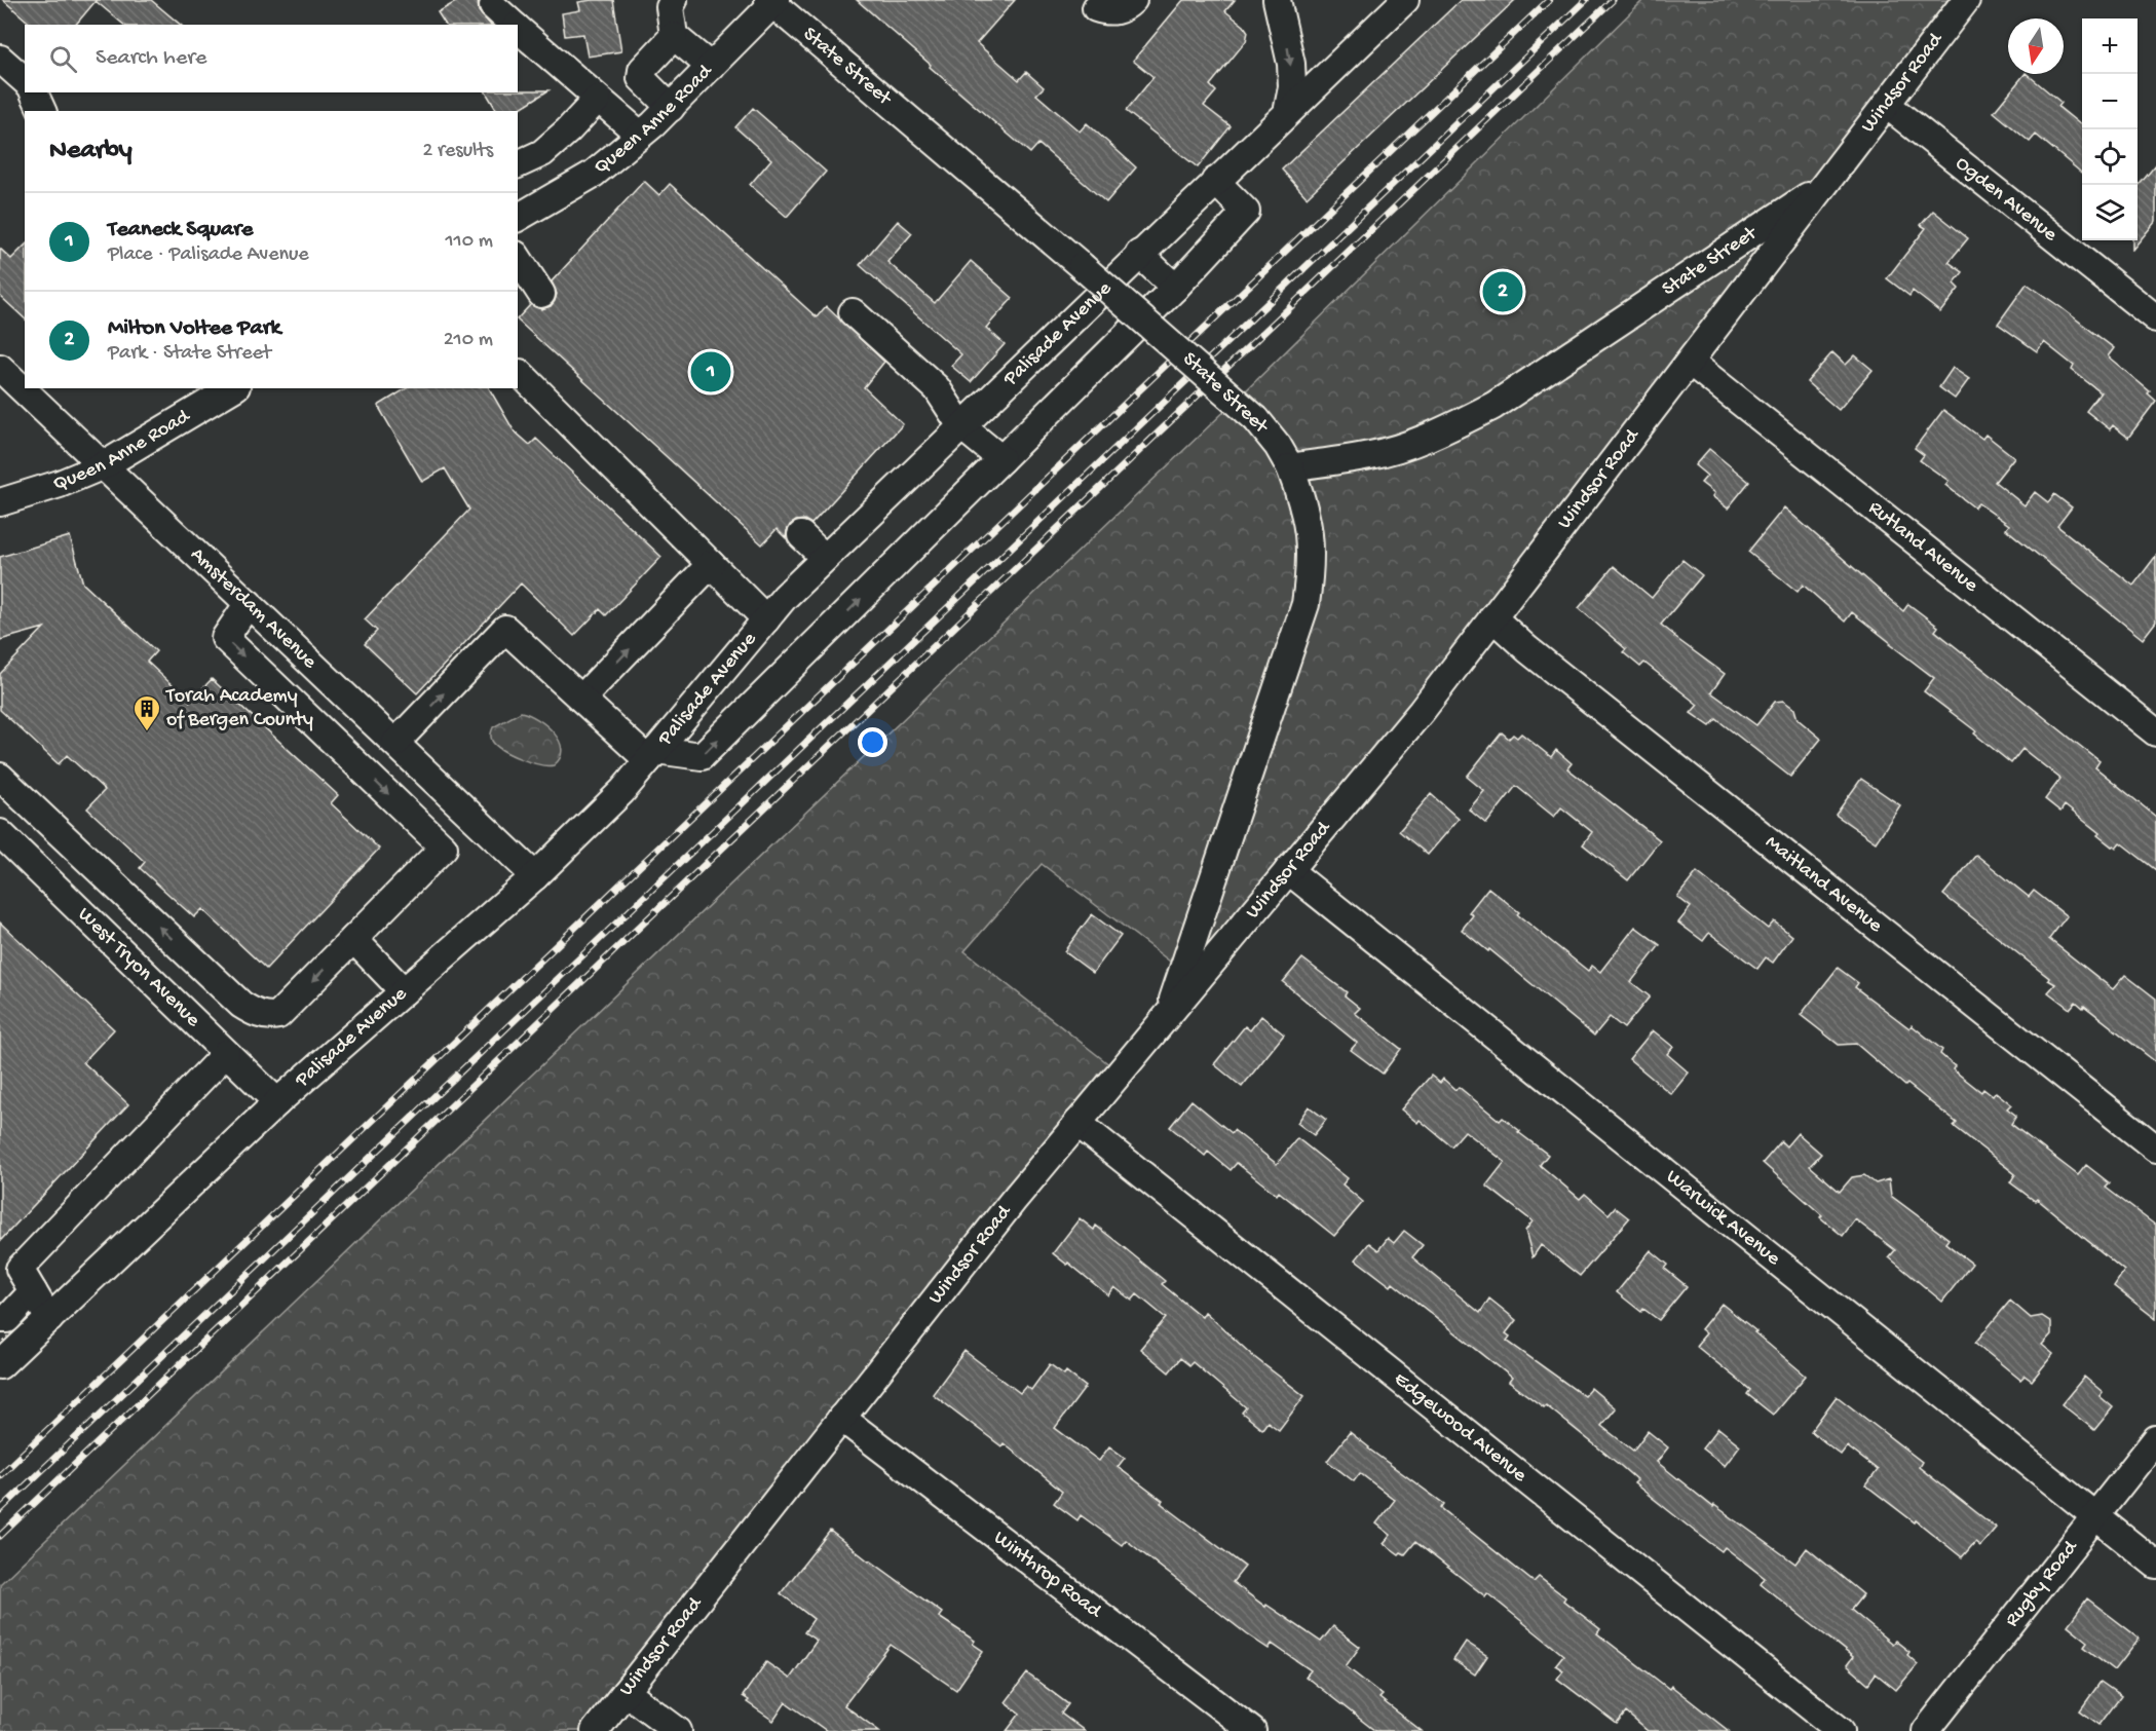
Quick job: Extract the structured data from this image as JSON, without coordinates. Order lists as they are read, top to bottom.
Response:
{
  "streets": {
    "street": [
      "State Street",
      "Windsor Road",
      "Queen Anne Road",
      "Ogden Avenue",
      "Palisade Avenue",
      "Rutland Avenue",
      "Amsterdam Avenue",
      "Maitland Avenue",
      "West Tryon Avenue",
      "Warwick Avenue",
      "Edgewood Avenue",
      "Winthrop Road",
      "Rugby Road"
    ]
  },
  "crossings": [
    ["State Street", "Windsor Road"],
    ["State Street", "Queen Anne Road"],
    ["Windsor Road", "Ogden Avenue"],
    ["Windsor Road", "Rutland Avenue"],
    ["Windsor Road", "Maitland Avenue"],
    ["Windsor Road", "Warwick Avenue"],
    ["Windsor Road", "Edgewood Avenue"],
    ["Windsor Road", "Winthrop Road"],
    ["Queen Anne Road", "Amsterdam Avenue"],
    ["Palisade Avenue", "Amsterdam Avenue"],
    ["Palisade Avenue", "West Tryon Avenue"],
    ["Warwick Avenue", "Rugby Road"]
  ],
  "places": {
    "building": ["Torah Academy of Bergen County"]
  },
  "north": "bottom",
  "page": {
    "map_buttons": ["+", "−"],
    "search": "Search here",
    "heading": ["Nearby", "2 results"],
    "list": [
      {
        "mark": "1",
        "name": "Teaneck Square",
        "note": "Place · Palisade Avenue",
        "value": "110 m"
      },
      {
        "mark": "2",
        "name": "Milton Voltee Park",
        "note": "Park · State Street",
        "value": "210 m"
      }
    ],
    "pins": ["2", "1"]
  }
}
